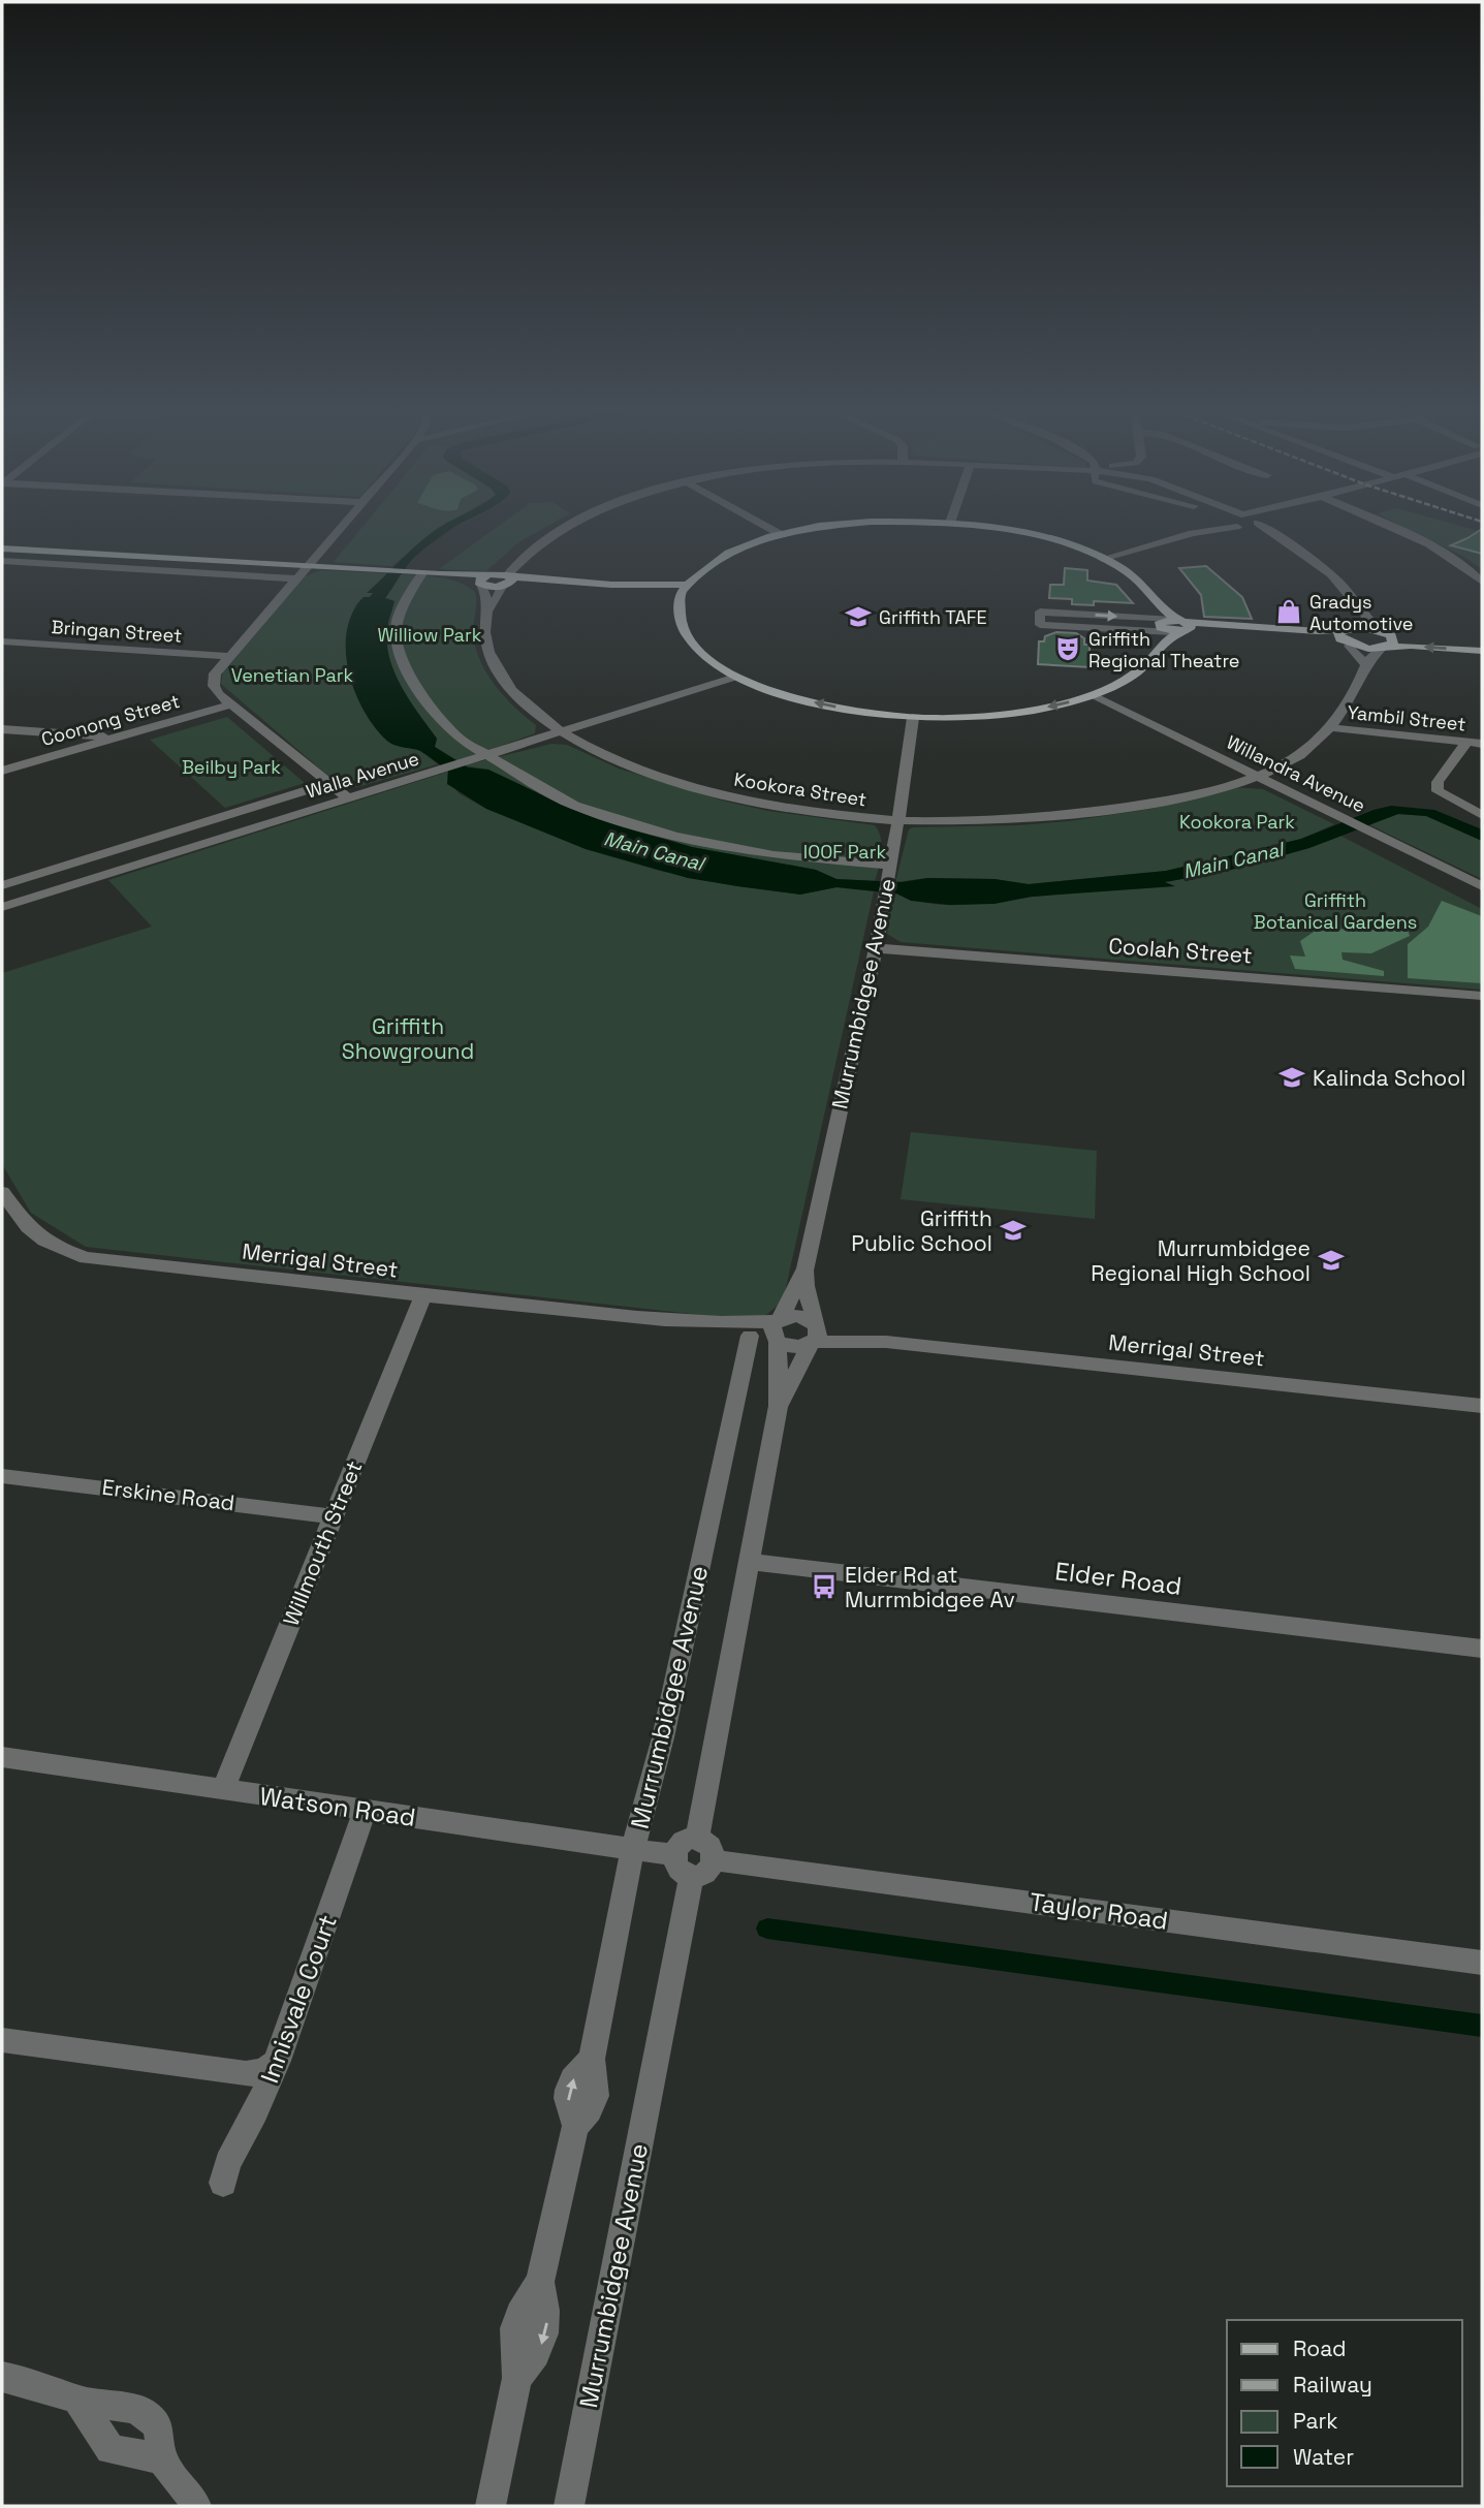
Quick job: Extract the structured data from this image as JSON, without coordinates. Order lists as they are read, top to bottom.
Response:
{
  "streets": {
    "street": [
      "Bringan Street",
      "Yambil Street",
      "Coonong Street",
      "Willandra Avenue",
      "Walla Avenue",
      "Kookora Street",
      "Coolah Street",
      "Murrumbidgee Avenue",
      "Merrigal Street",
      "Erskine Road",
      "Willmouth Street",
      "Elder Road",
      "Watson Road",
      "Taylor Road",
      "Innisvale Court"
    ]
  },
  "crossings": [
    ["Yambil Street", "Kookora Street"],
    ["Willandra Avenue", "Kookora Street"],
    ["Walla Avenue", "Kookora Street"],
    ["Kookora Street", "Murrumbidgee Avenue"],
    ["Coolah Street", "Murrumbidgee Avenue"],
    ["Murrumbidgee Avenue", "Merrigal Street"],
    ["Murrumbidgee Avenue", "Elder Road"],
    ["Murrumbidgee Avenue", "Watson Road"],
    ["Murrumbidgee Avenue", "Taylor Road"],
    ["Merrigal Street", "Willmouth Street"],
    ["Erskine Road", "Willmouth Street"],
    ["Willmouth Street", "Watson Road"],
    ["Watson Road", "Taylor Road"],
    ["Watson Road", "Innisvale Court"]
  ],
  "water": ["Main Canal"],
  "parks": [
    "Williow Park",
    "Venetian Park",
    "Beilby Park",
    "Kookora Park",
    "IOOF Park",
    "Griffith Botanical Gardens",
    "Griffith Showground"
  ],
  "places": {
    "shop": ["Gradys Automotive"],
    "school or university": [
      "Griffith TAFE",
      "Kalinda School",
      "Griffith Public School",
      "Murrumbidgee Regional High School"
    ],
    "theatre": ["Griffith Regional Theatre"],
    "bus stop": ["Elder Rd at Murrmbidgee Av"]
  },
  "legend": [
    "Road",
    "Railway",
    "Park",
    "Water"
  ]
}
